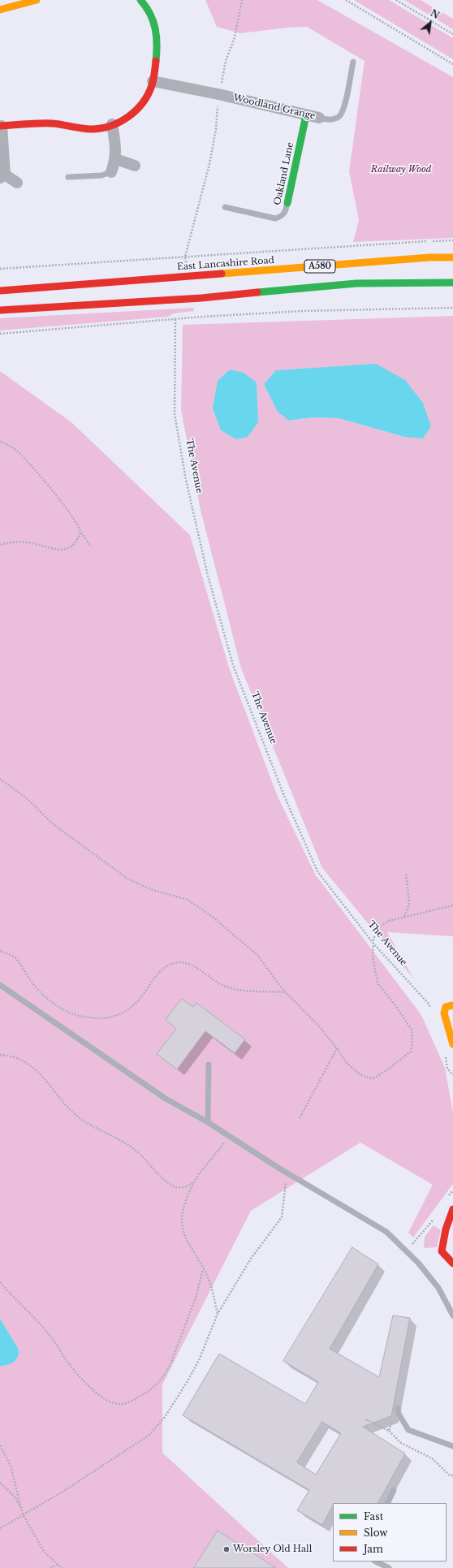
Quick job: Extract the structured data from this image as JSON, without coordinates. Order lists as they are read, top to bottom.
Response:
{
  "streets": {
    "main road": ["Oakland Lane", "East Lancashire Road", "A580"],
    "street": ["Woodland Grange"],
    "path": ["The Avenue"]
  },
  "crossings": [
    ["Woodland Grange", "Oakland Lane"]
  ],
  "parks": ["Railway Wood"],
  "places": ["Worsley Old Hall"],
  "legend": ["Fast", "Slow", "Jam"],
  "north": "top right"
}
